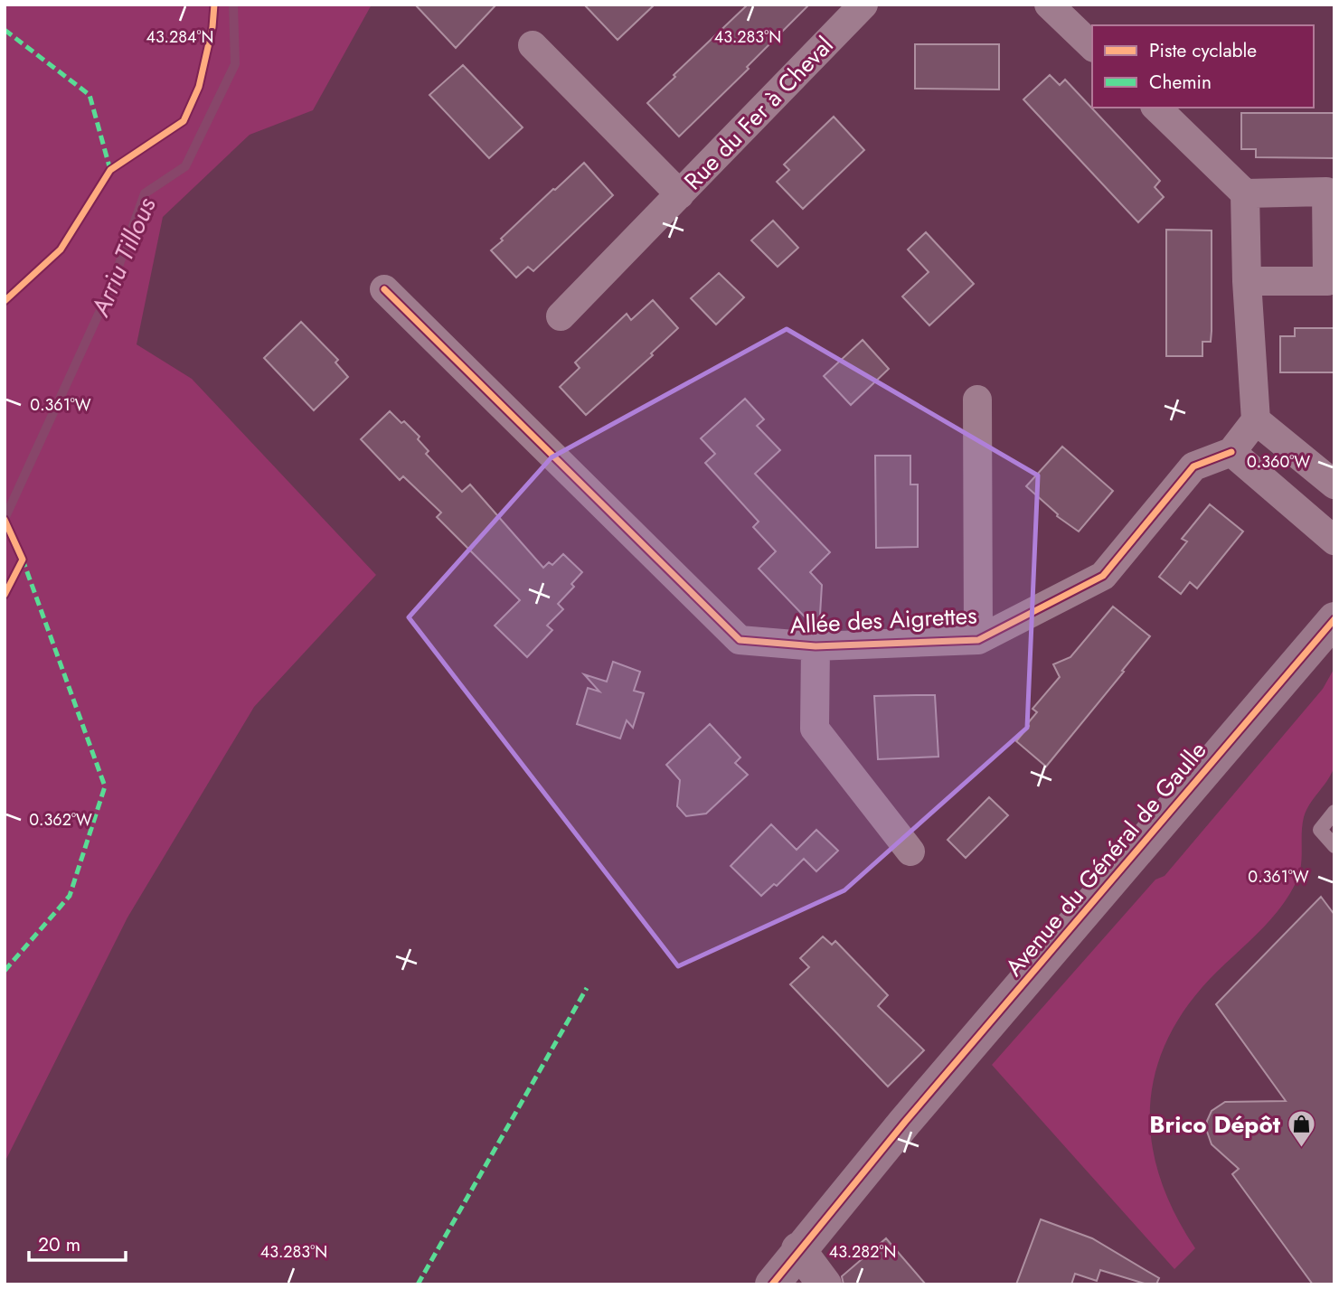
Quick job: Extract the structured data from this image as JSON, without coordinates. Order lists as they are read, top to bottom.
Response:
{
  "streets": {
    "street": ["Rue du Fer à Cheval", "Allée des Aigrettes", "Avenue du Général de Gaulle"]
  },
  "water": ["Arriu Tillous"],
  "places": {
    "shop": ["Brico Dépôt"]
  },
  "legend": ["Piste cyclable", "Chemin"],
  "scale_bar": "20 m",
  "coordinates": [
    "43.284°N",
    "43.283°N",
    "0.361°W",
    "0.360°W",
    "0.362°W",
    "43.282°N"
  ]
}
